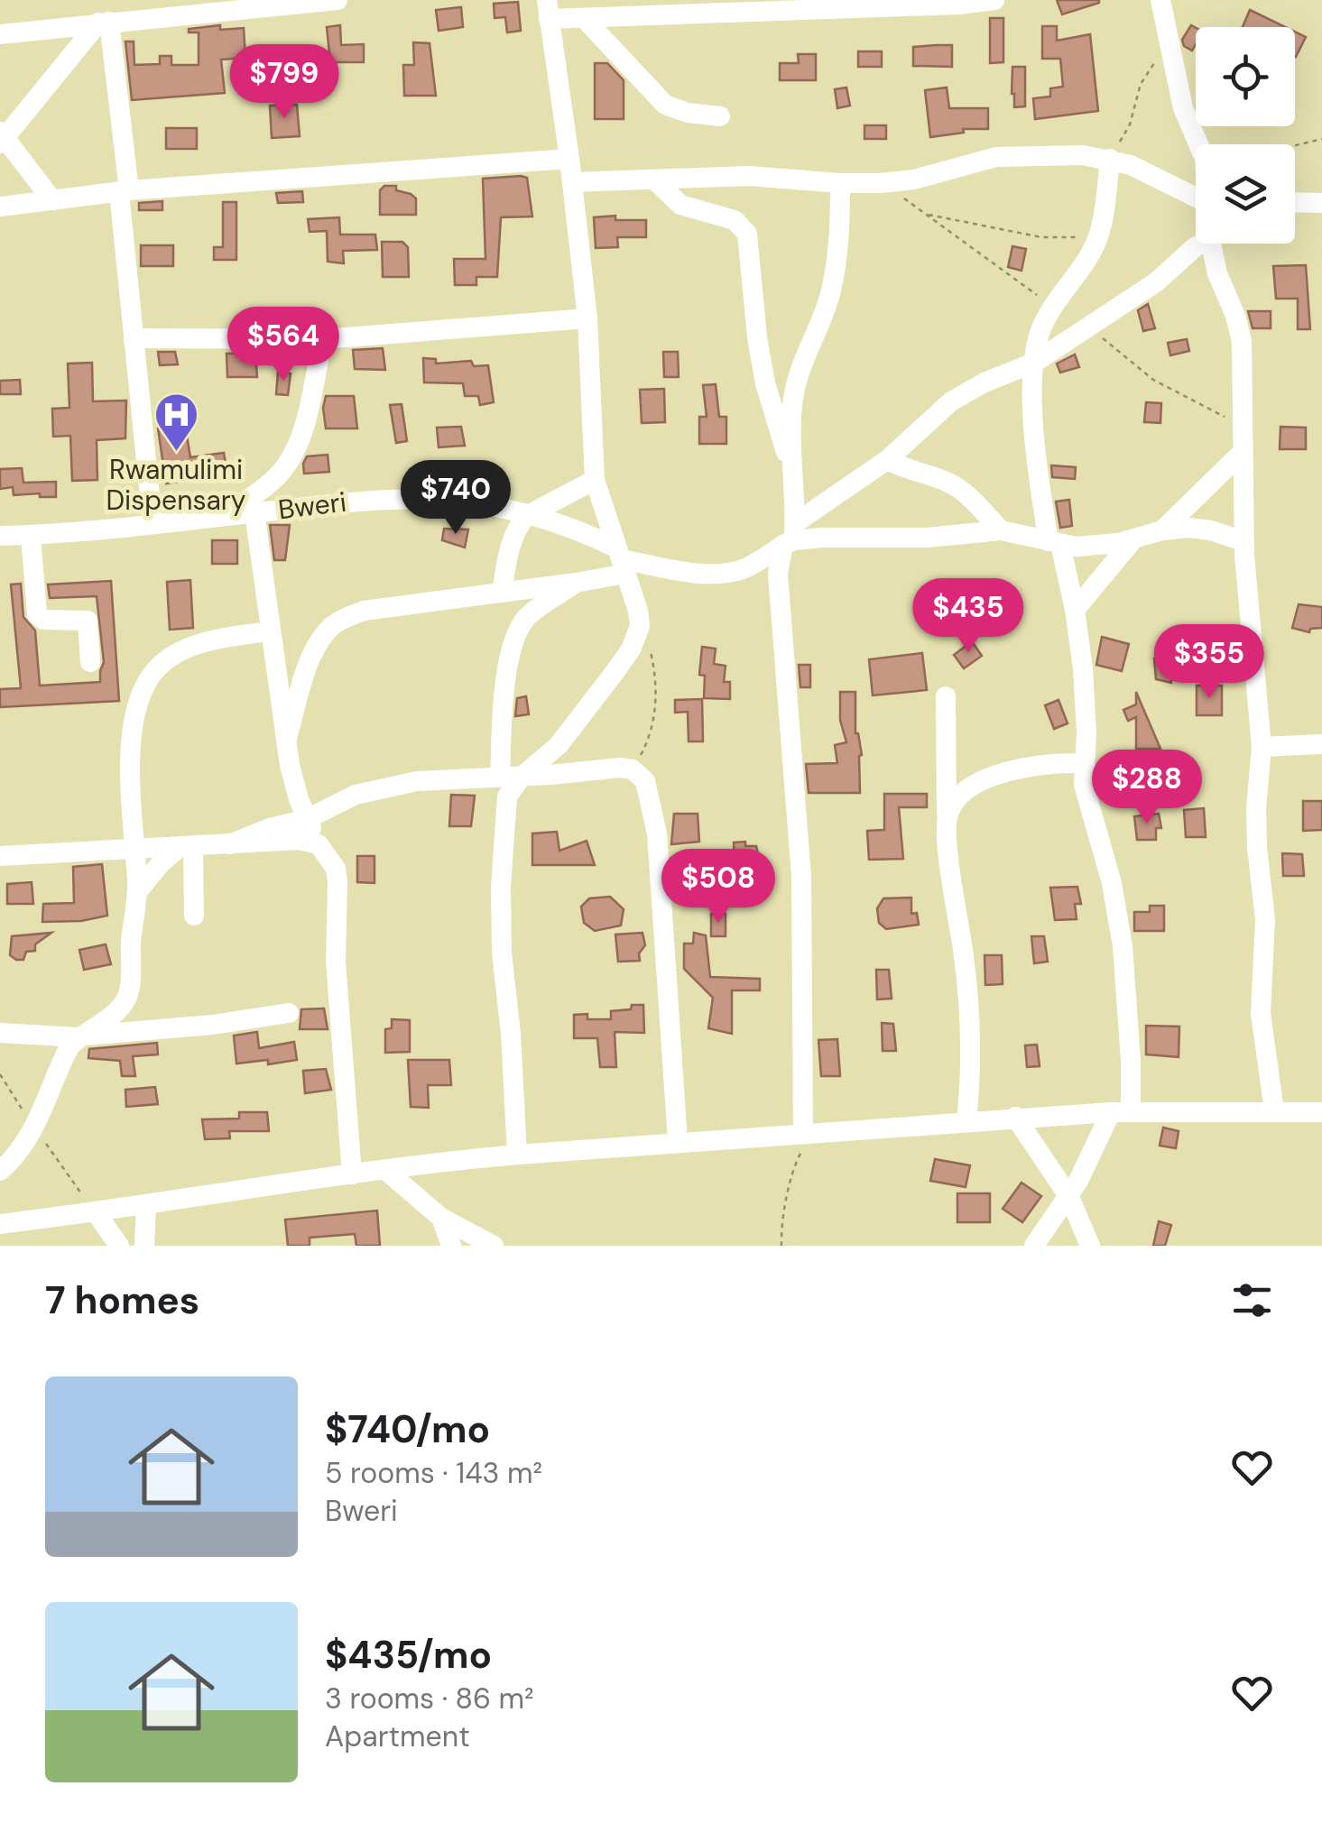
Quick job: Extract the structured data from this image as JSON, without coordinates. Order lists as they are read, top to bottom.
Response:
{
  "streets": {
    "street": ["Bweri"]
  },
  "places": {
    "hospital": ["Rwamulimi Dispensary"]
  },
  "page": {
    "price": [
      "$799",
      "$564",
      "$740",
      "$435",
      "$355",
      "$288",
      "$508"
    ],
    "heading": "7 homes",
    "list": [
      {
        "name": "$740/mo",
        "note": "5 rooms · 143 m² · Bweri"
      },
      {
        "name": "$435/mo",
        "note": "3 rooms · 86 m² · Apartment"
      }
    ]
  }
}
